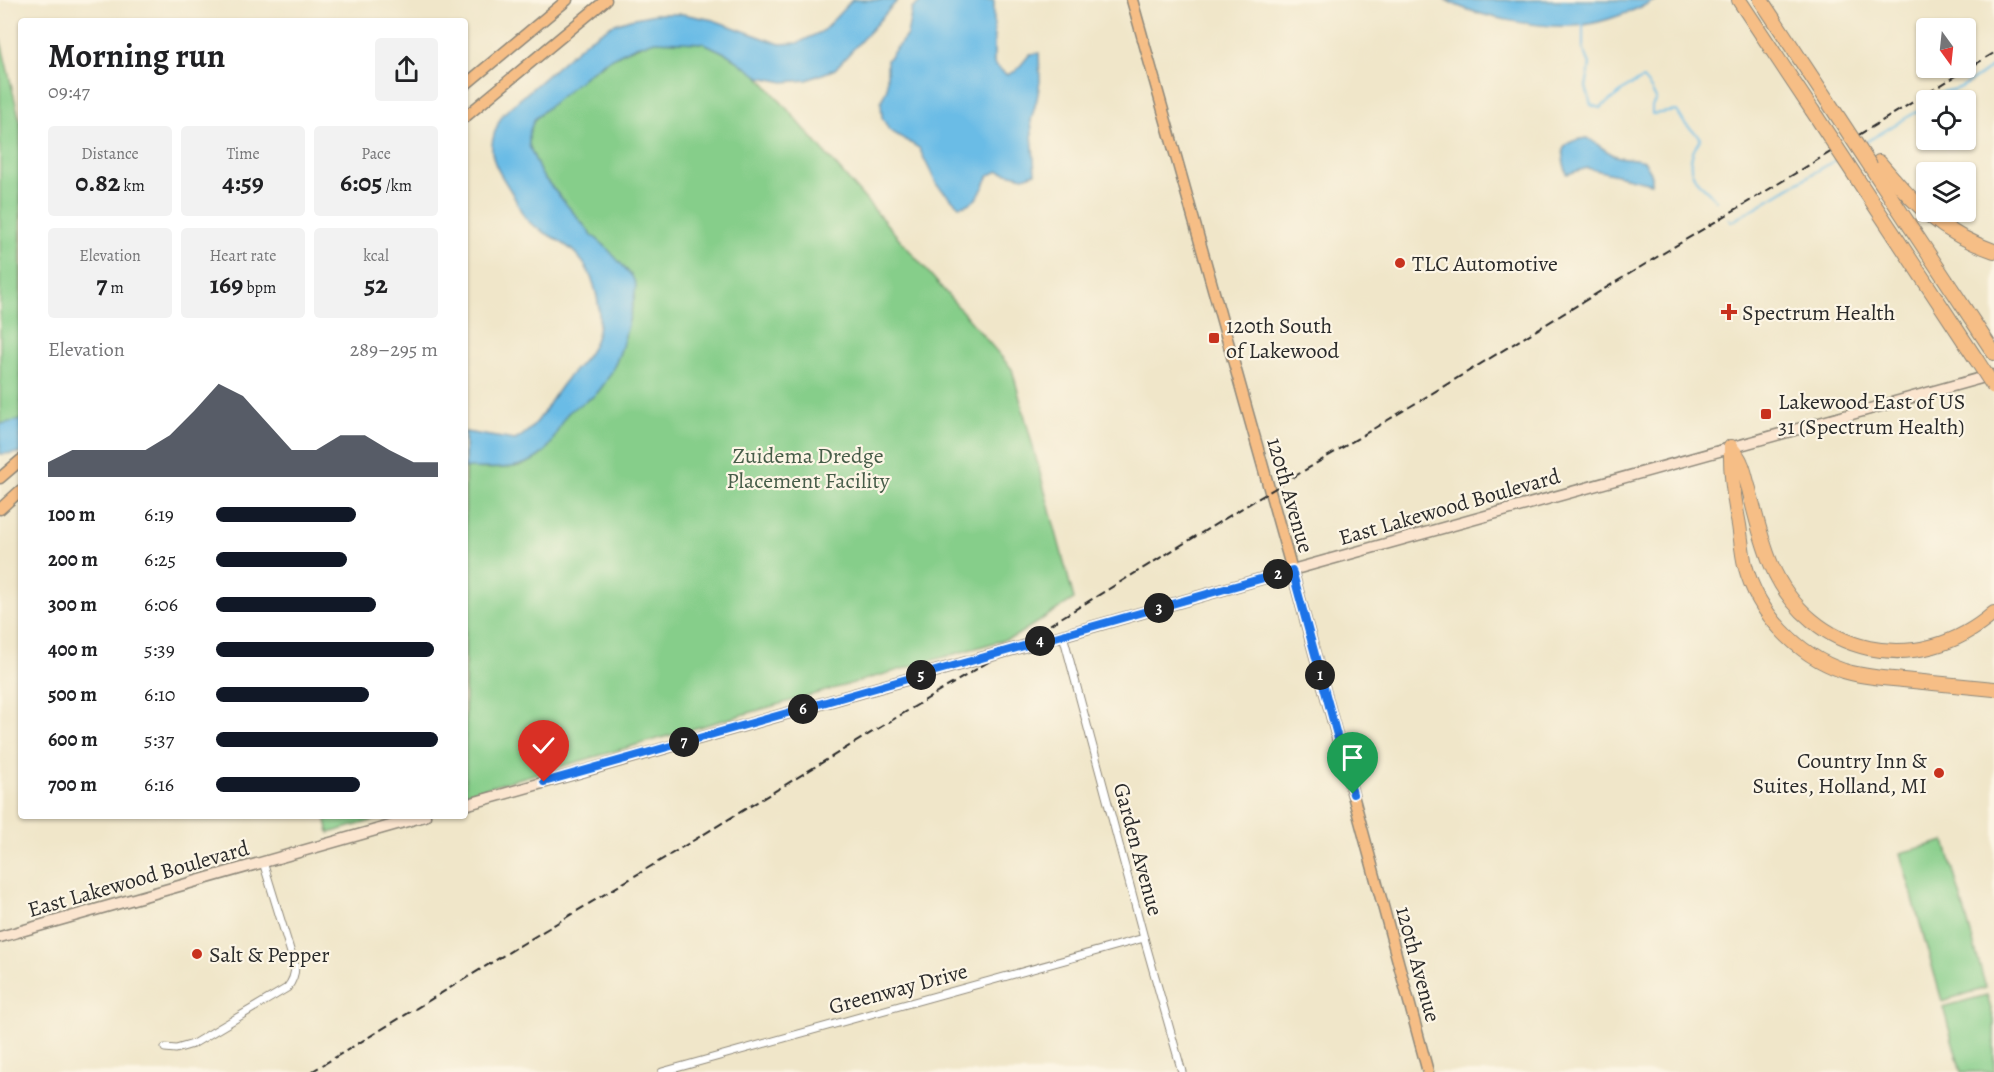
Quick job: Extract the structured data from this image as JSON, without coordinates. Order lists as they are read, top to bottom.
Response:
{
  "streets": {
    "main road": ["120th Avenue", "East Lakewood Boulevard"],
    "street": ["Garden Avenue", "Greenway Drive"]
  },
  "crossings": [
    ["120th Avenue", "East Lakewood Boulevard"],
    ["East Lakewood Boulevard", "Garden Avenue"],
    ["Garden Avenue", "Greenway Drive"]
  ],
  "parks": ["Zuidema Dredge Placement Facility"],
  "places": {
    "other": ["TLC Automotive", "Country Inn & Suites, Holland, MI", "Salt & Pepper"],
    "health": ["Spectrum Health"],
    "transit": ["120th South of Lakewood", "Lakewood East of US 31 (Spectrum Health)"]
  },
  "north": "bottom",
  "page": {
    "heading": ["Morning run", "09:47"],
    "stats": [
      ["Distance", "0.82 km"],
      ["Time", "4:59"],
      ["Pace", "6:05 /km"],
      ["Elevation", "7 m"],
      ["Heart rate", "169 bpm"],
      ["kcal", "52"]
    ],
    "chart": ["Elevation", "289–295 m"],
    "list": [
      {
        "name": "100 m",
        "note": "6:19"
      },
      {
        "name": "200 m",
        "note": "6:25"
      },
      {
        "name": "300 m",
        "note": "6:06"
      },
      {
        "name": "400 m",
        "note": "5:39"
      },
      {
        "name": "500 m",
        "note": "6:10"
      },
      {
        "name": "600 m",
        "note": "5:37"
      },
      {
        "name": "700 m",
        "note": "6:16"
      }
    ],
    "pins": [
      "2",
      "3",
      "4",
      "1",
      "5",
      "6",
      "7"
    ]
  }
}
